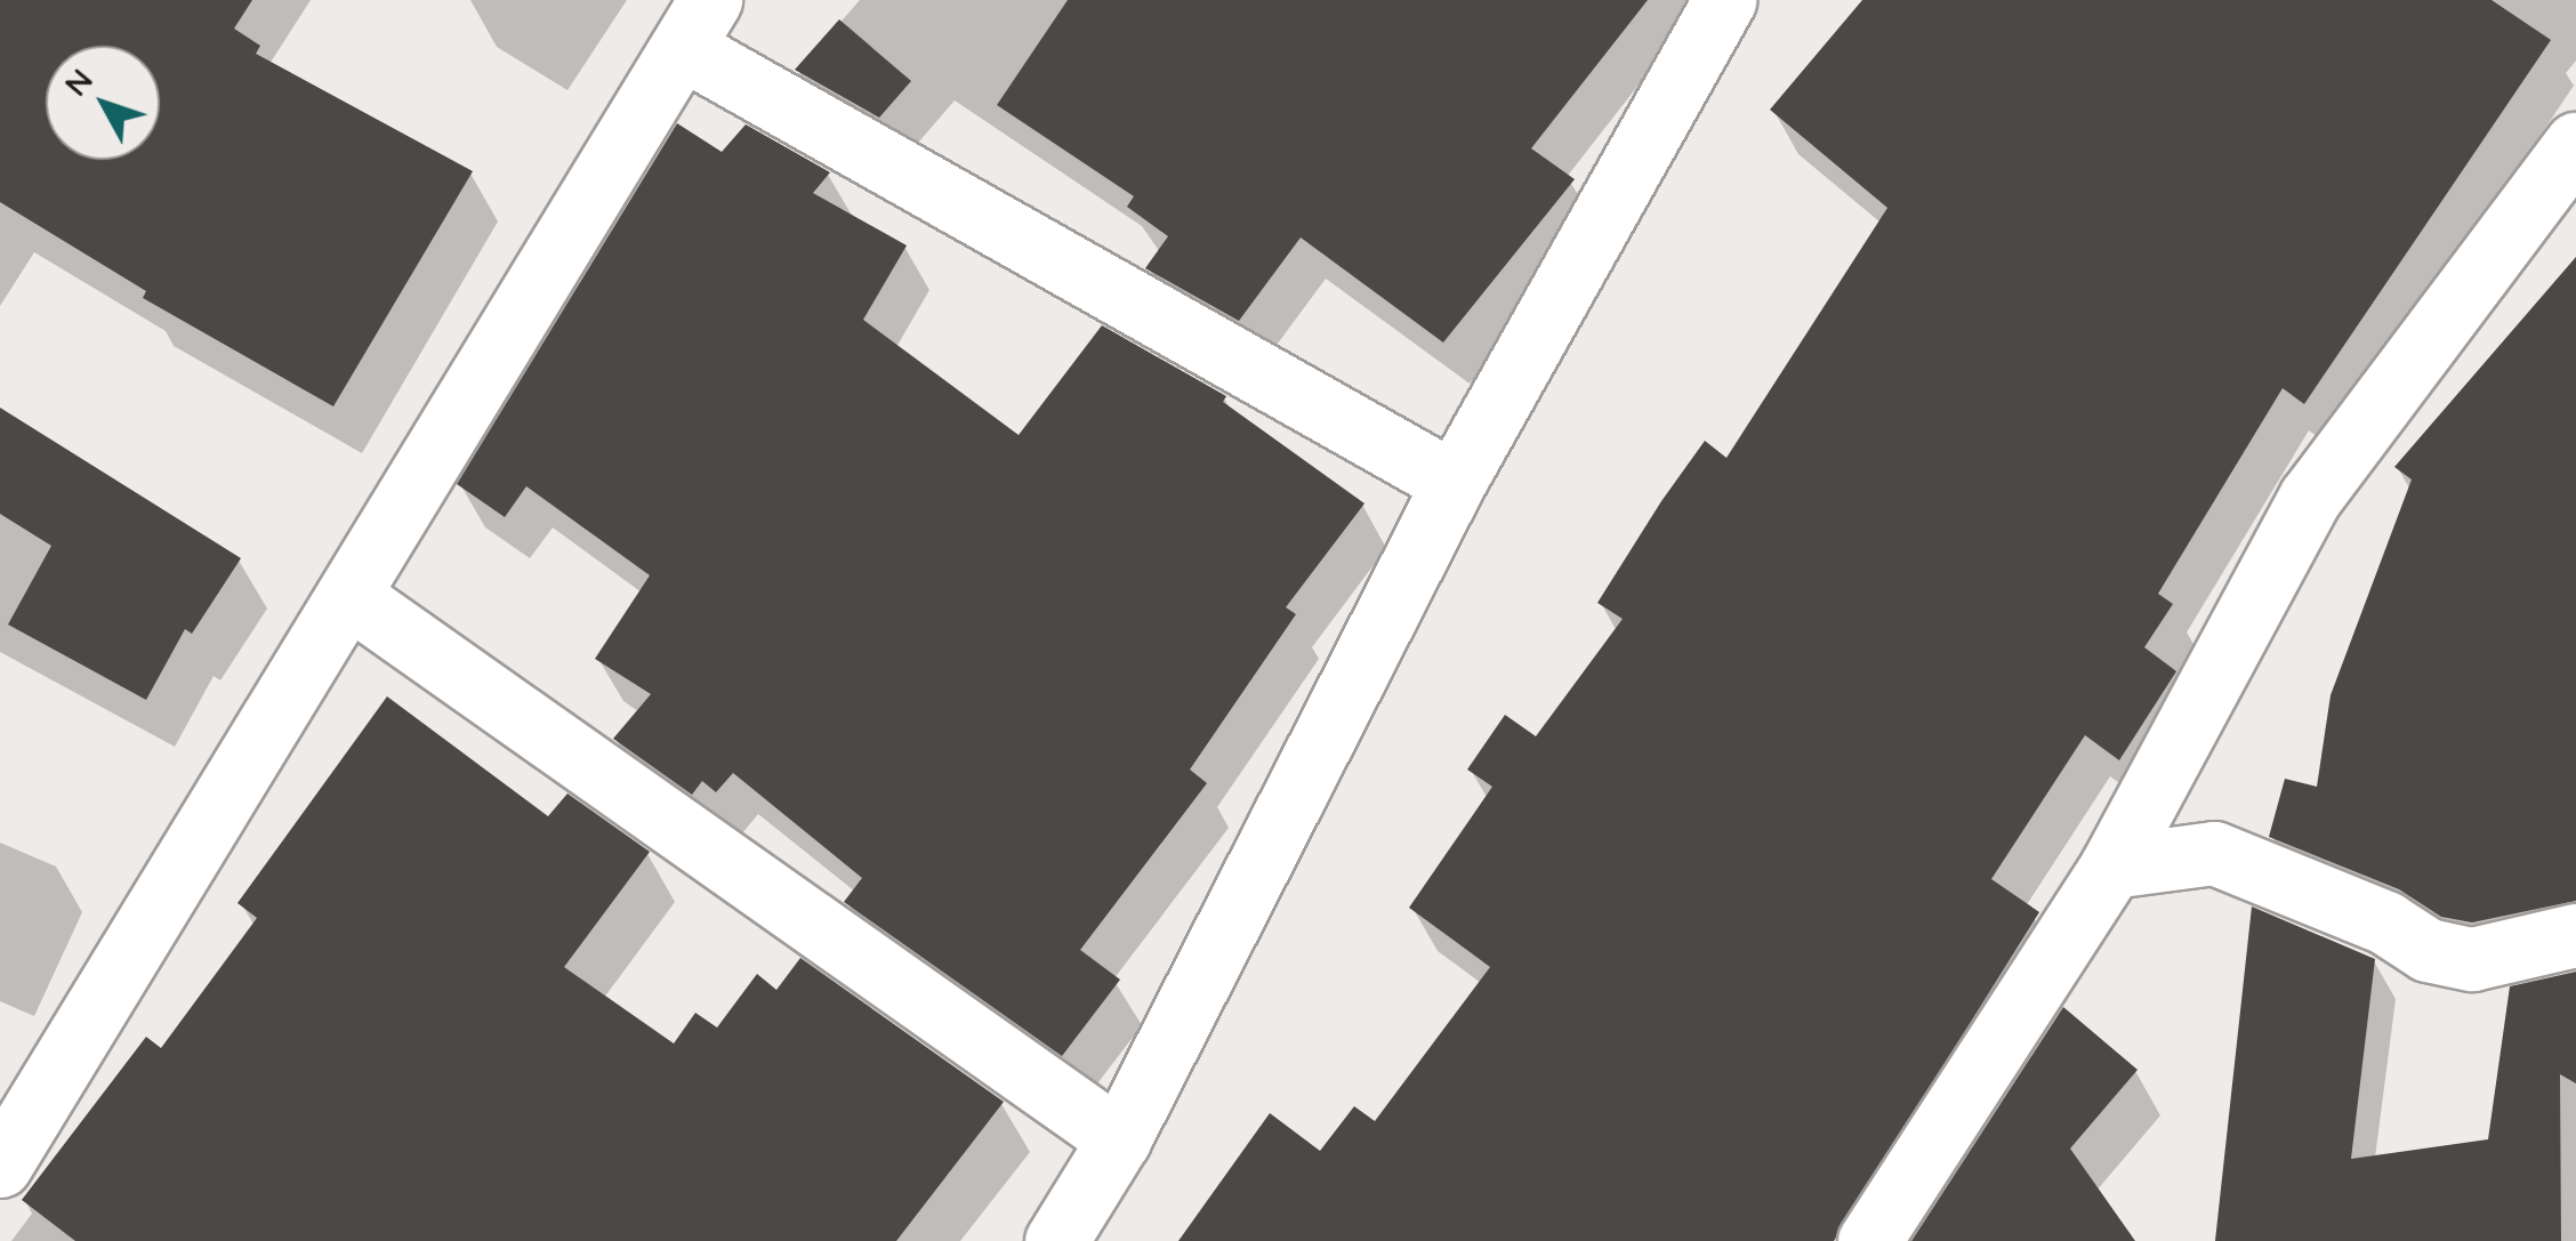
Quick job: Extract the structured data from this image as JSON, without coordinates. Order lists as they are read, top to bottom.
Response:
{
  "north": "top left"
}
